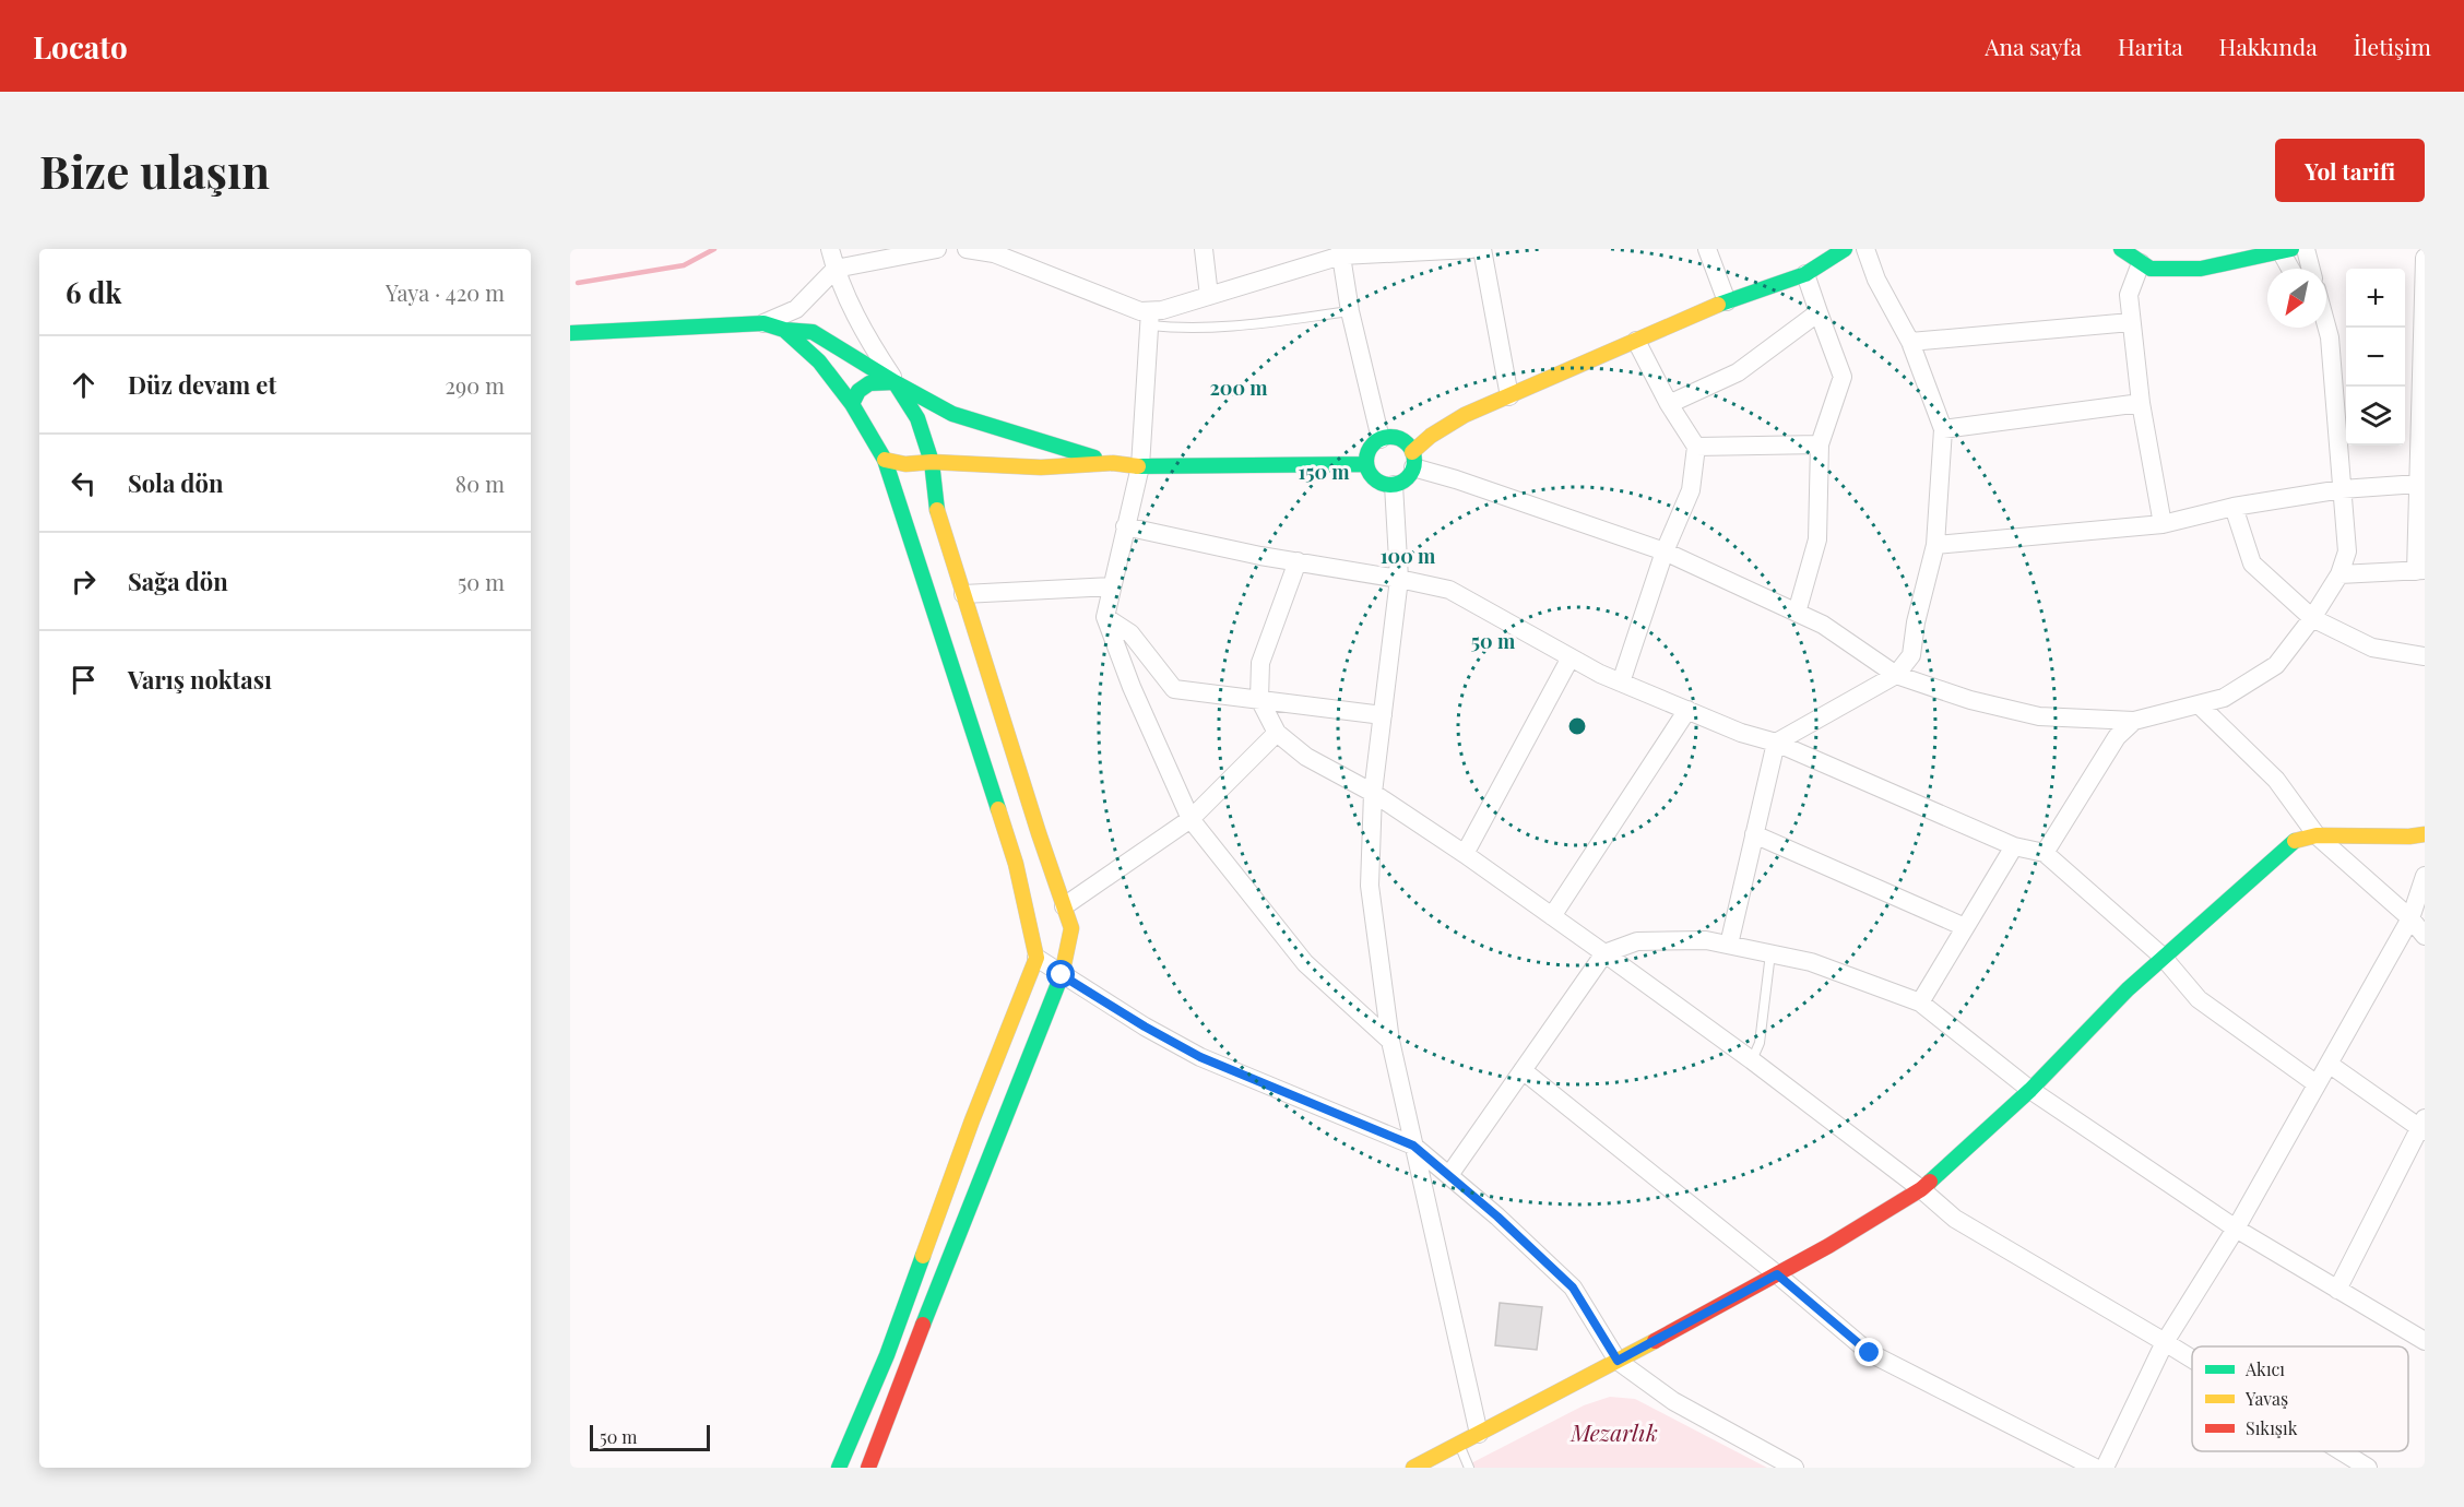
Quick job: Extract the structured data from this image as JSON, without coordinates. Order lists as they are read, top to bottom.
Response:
{
  "parks": ["Mezarlık"],
  "legend": ["Akıcı", "Yavaş", "Sıkışık"],
  "scale_bar": "50 m",
  "north": "bottom left",
  "page": {
    "header": "Locato",
    "nav": [
      "Ana sayfa",
      "Harita",
      "Hakkında",
      "İletişim"
    ],
    "buttons": "Yol tarifi",
    "title": "Bize ulaşın",
    "heading": ["6 dk", "Yaya · 420 m"],
    "map_buttons": ["+", "−"],
    "list": [
      ["Düz devam et", "290 m"],
      ["Sola dön", "80 m"],
      ["Sağa dön", "50 m"],
      "Varış noktası"
    ],
    "scale": "50 m"
  },
  "rings": [
    "200 m",
    "150 m",
    "100 m",
    "50 m"
  ]
}
